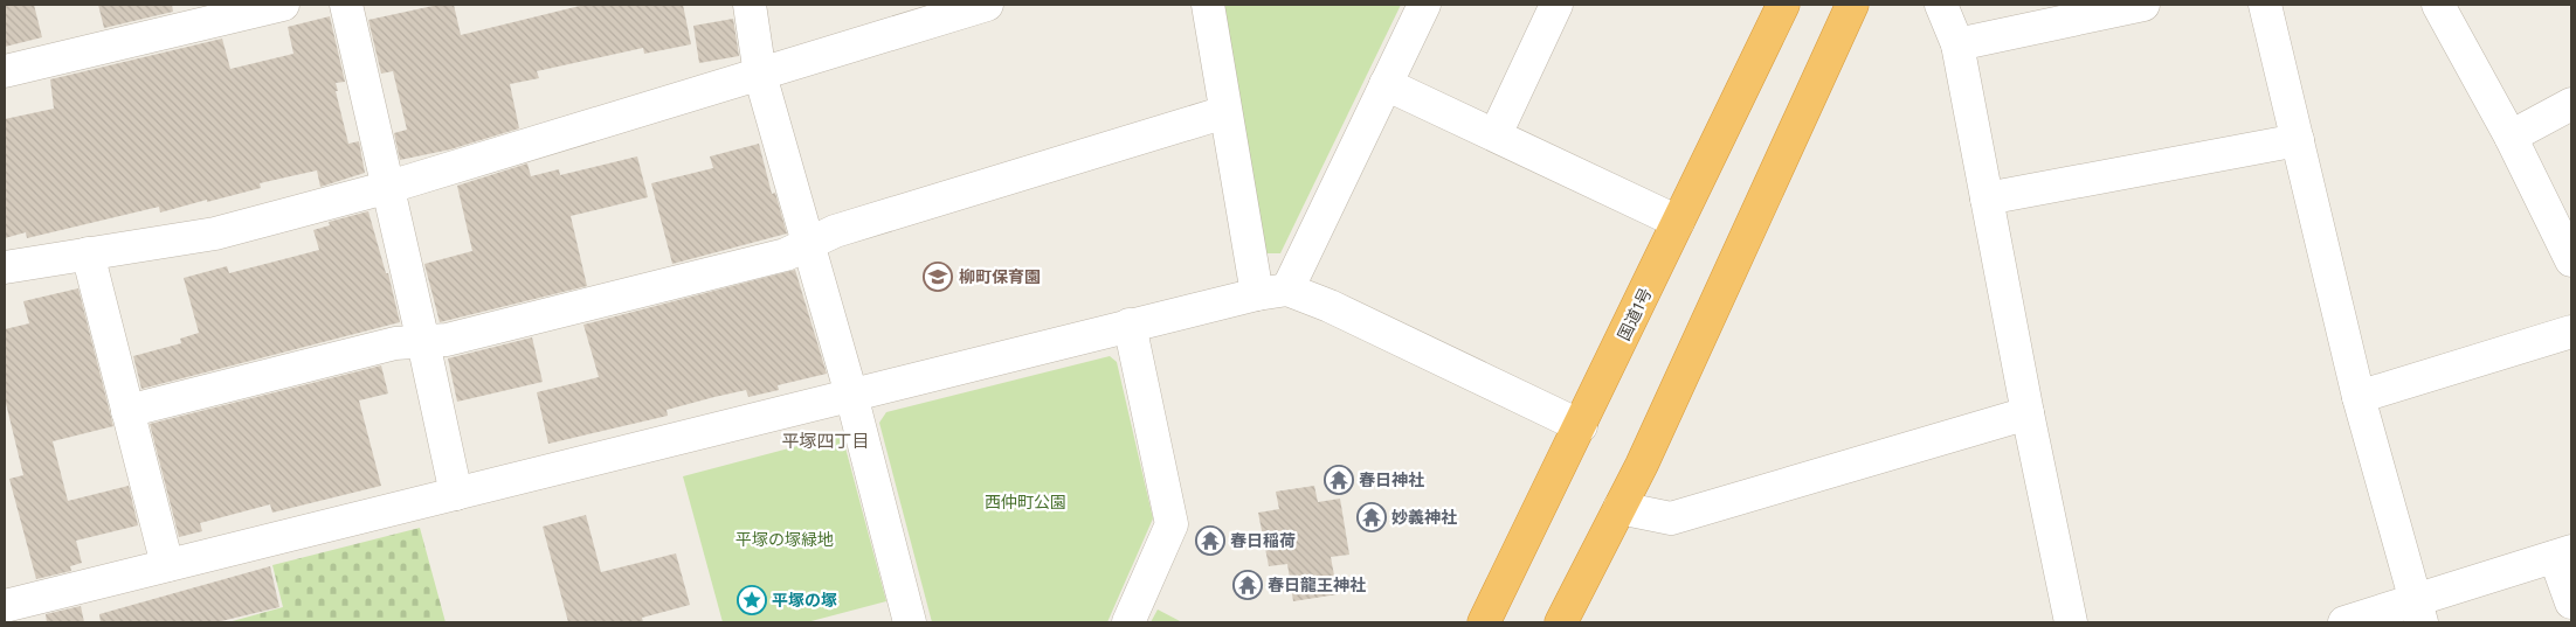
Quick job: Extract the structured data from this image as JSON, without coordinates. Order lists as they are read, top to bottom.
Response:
{
  "streets": {
    "highway": ["国道1号"]
  },
  "districts": ["平塚四丁目"],
  "parks": ["西仲町公園", "平塚の塚緑地"],
  "places": {
    "school or university": ["柳町保育園"],
    "temple": [
      "春日神社",
      "妙義神社",
      "春日稲荷",
      "春日龍王神社"
    ],
    "place": ["平塚の塚"]
  }
}
